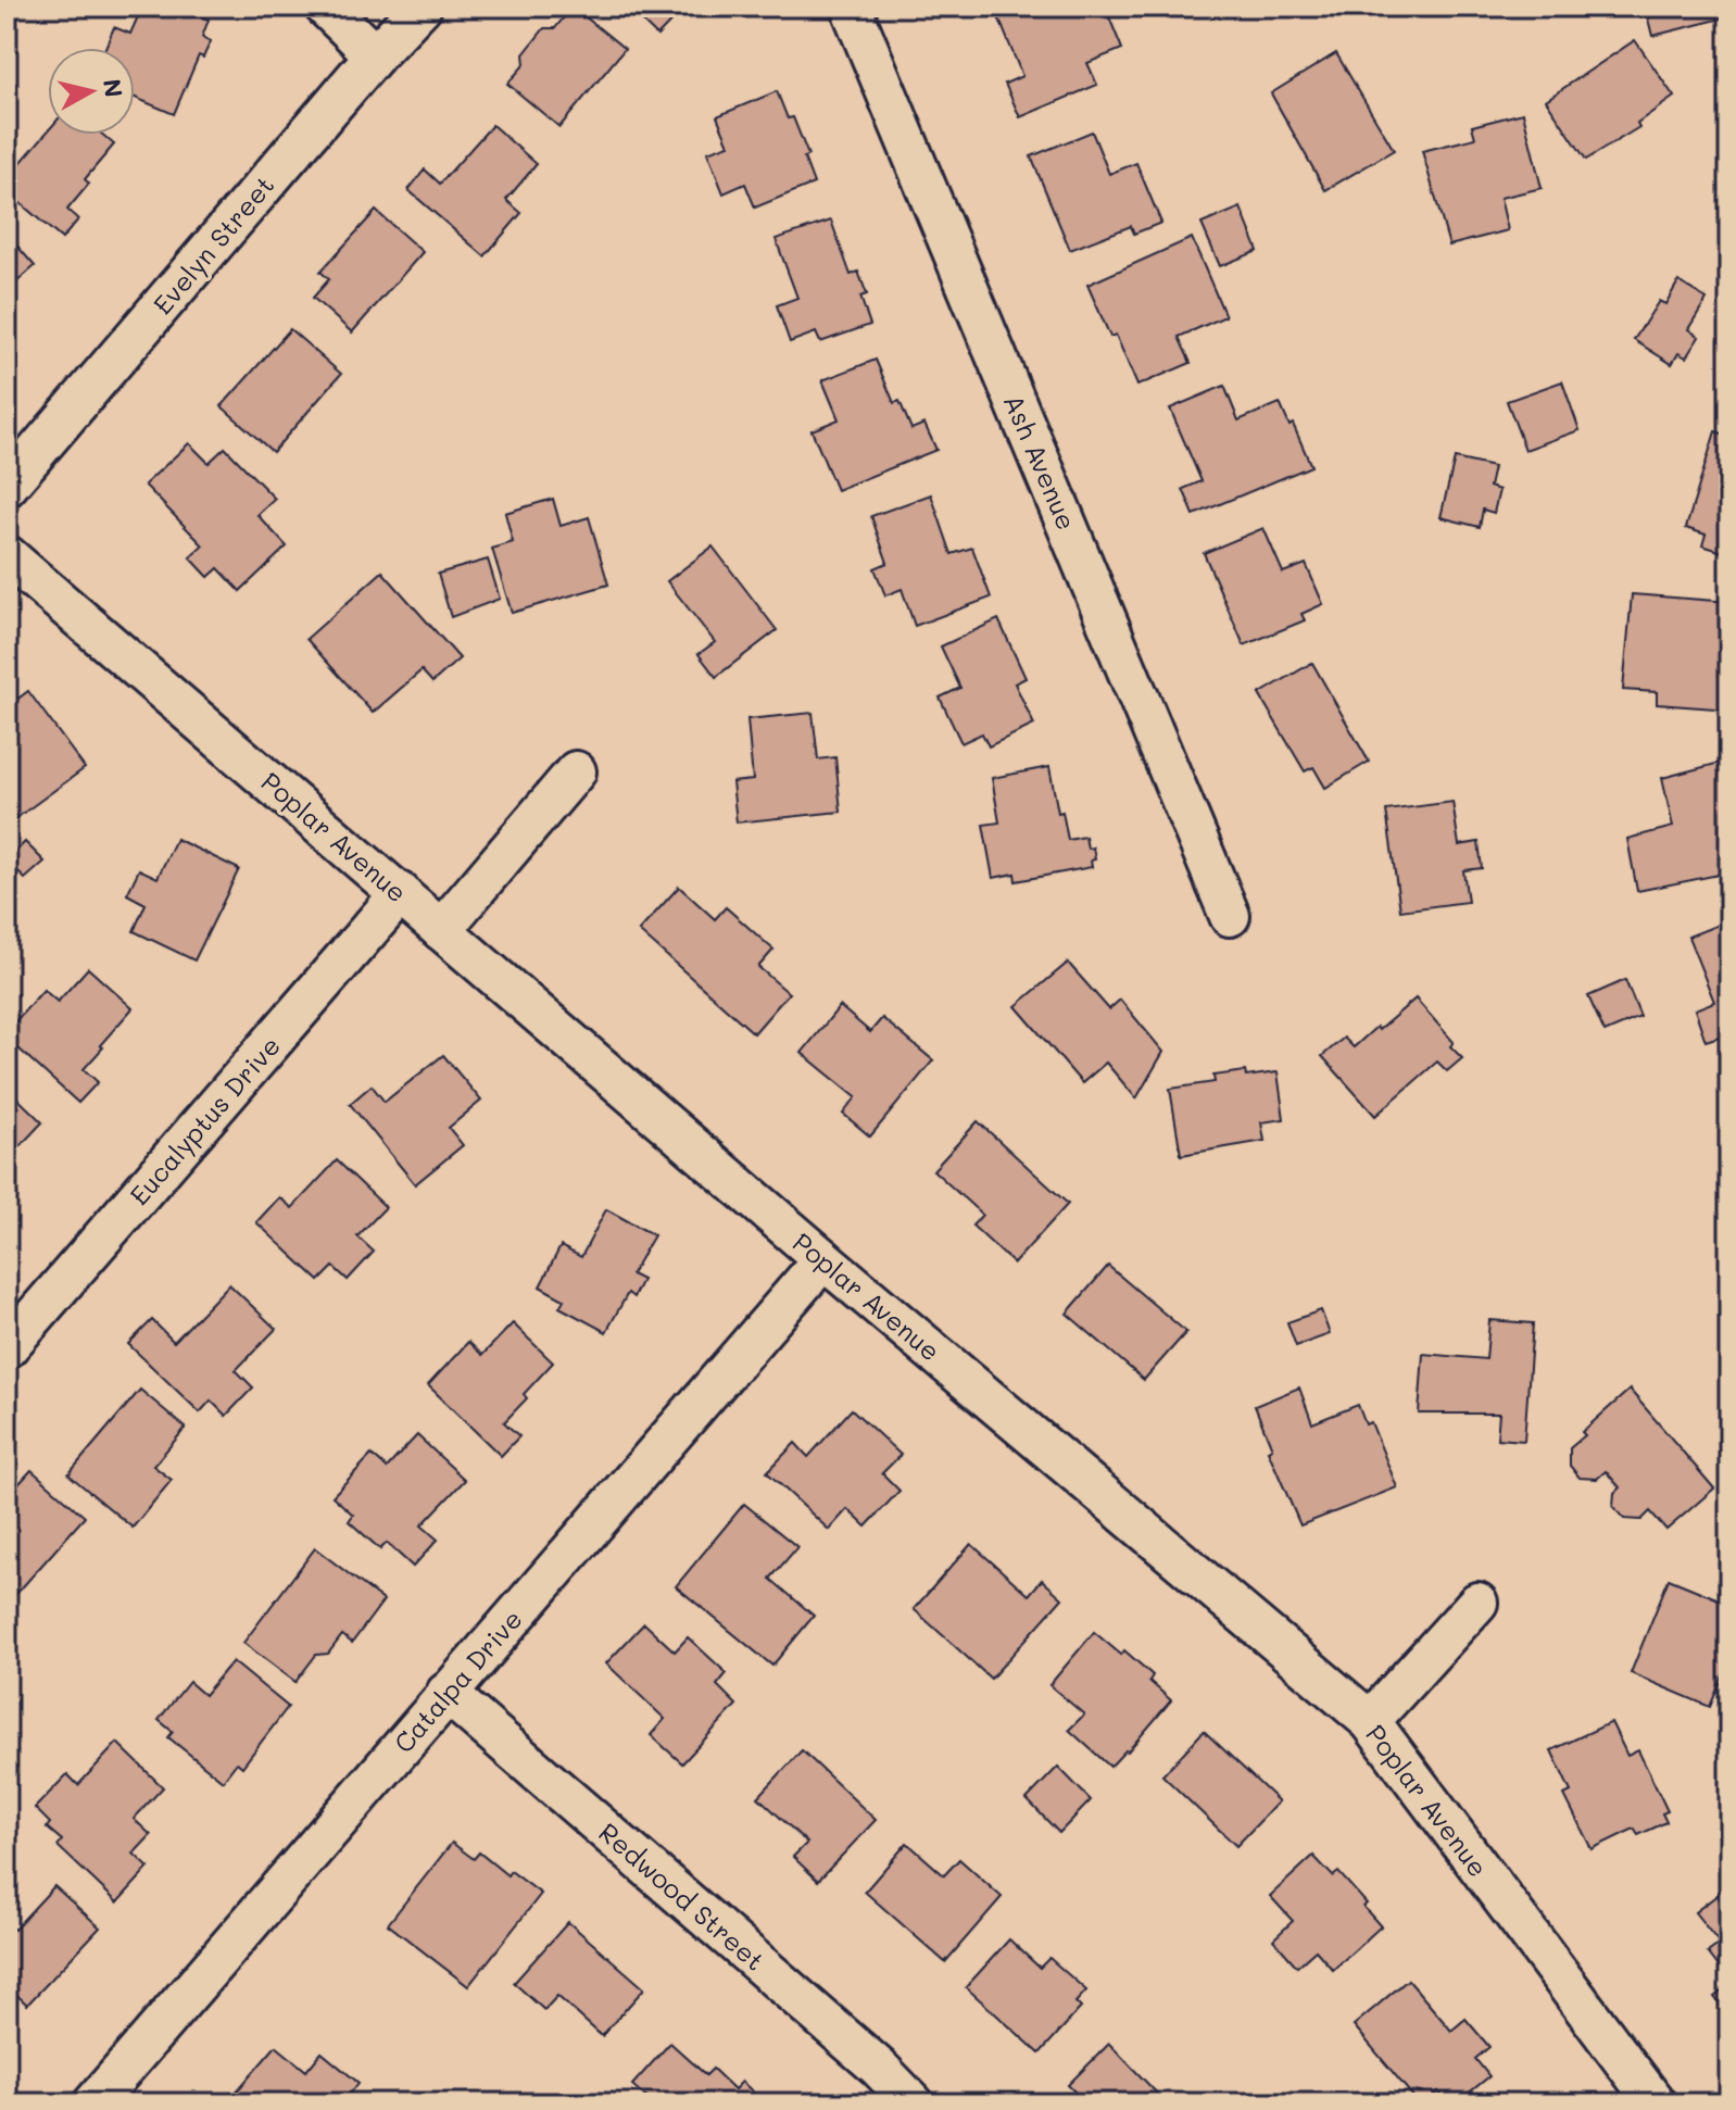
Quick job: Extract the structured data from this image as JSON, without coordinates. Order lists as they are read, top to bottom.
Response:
{
  "streets": {
    "street": [
      "Evelyn Street",
      "Ash Avenue",
      "Poplar Avenue",
      "Eucalyptus Drive",
      "Catalpa Drive",
      "Redwood Street"
    ]
  },
  "crossings": [
    ["Poplar Avenue", "Eucalyptus Drive"],
    ["Poplar Avenue", "Catalpa Drive"],
    ["Catalpa Drive", "Redwood Street"]
  ],
  "north": "right"
}
